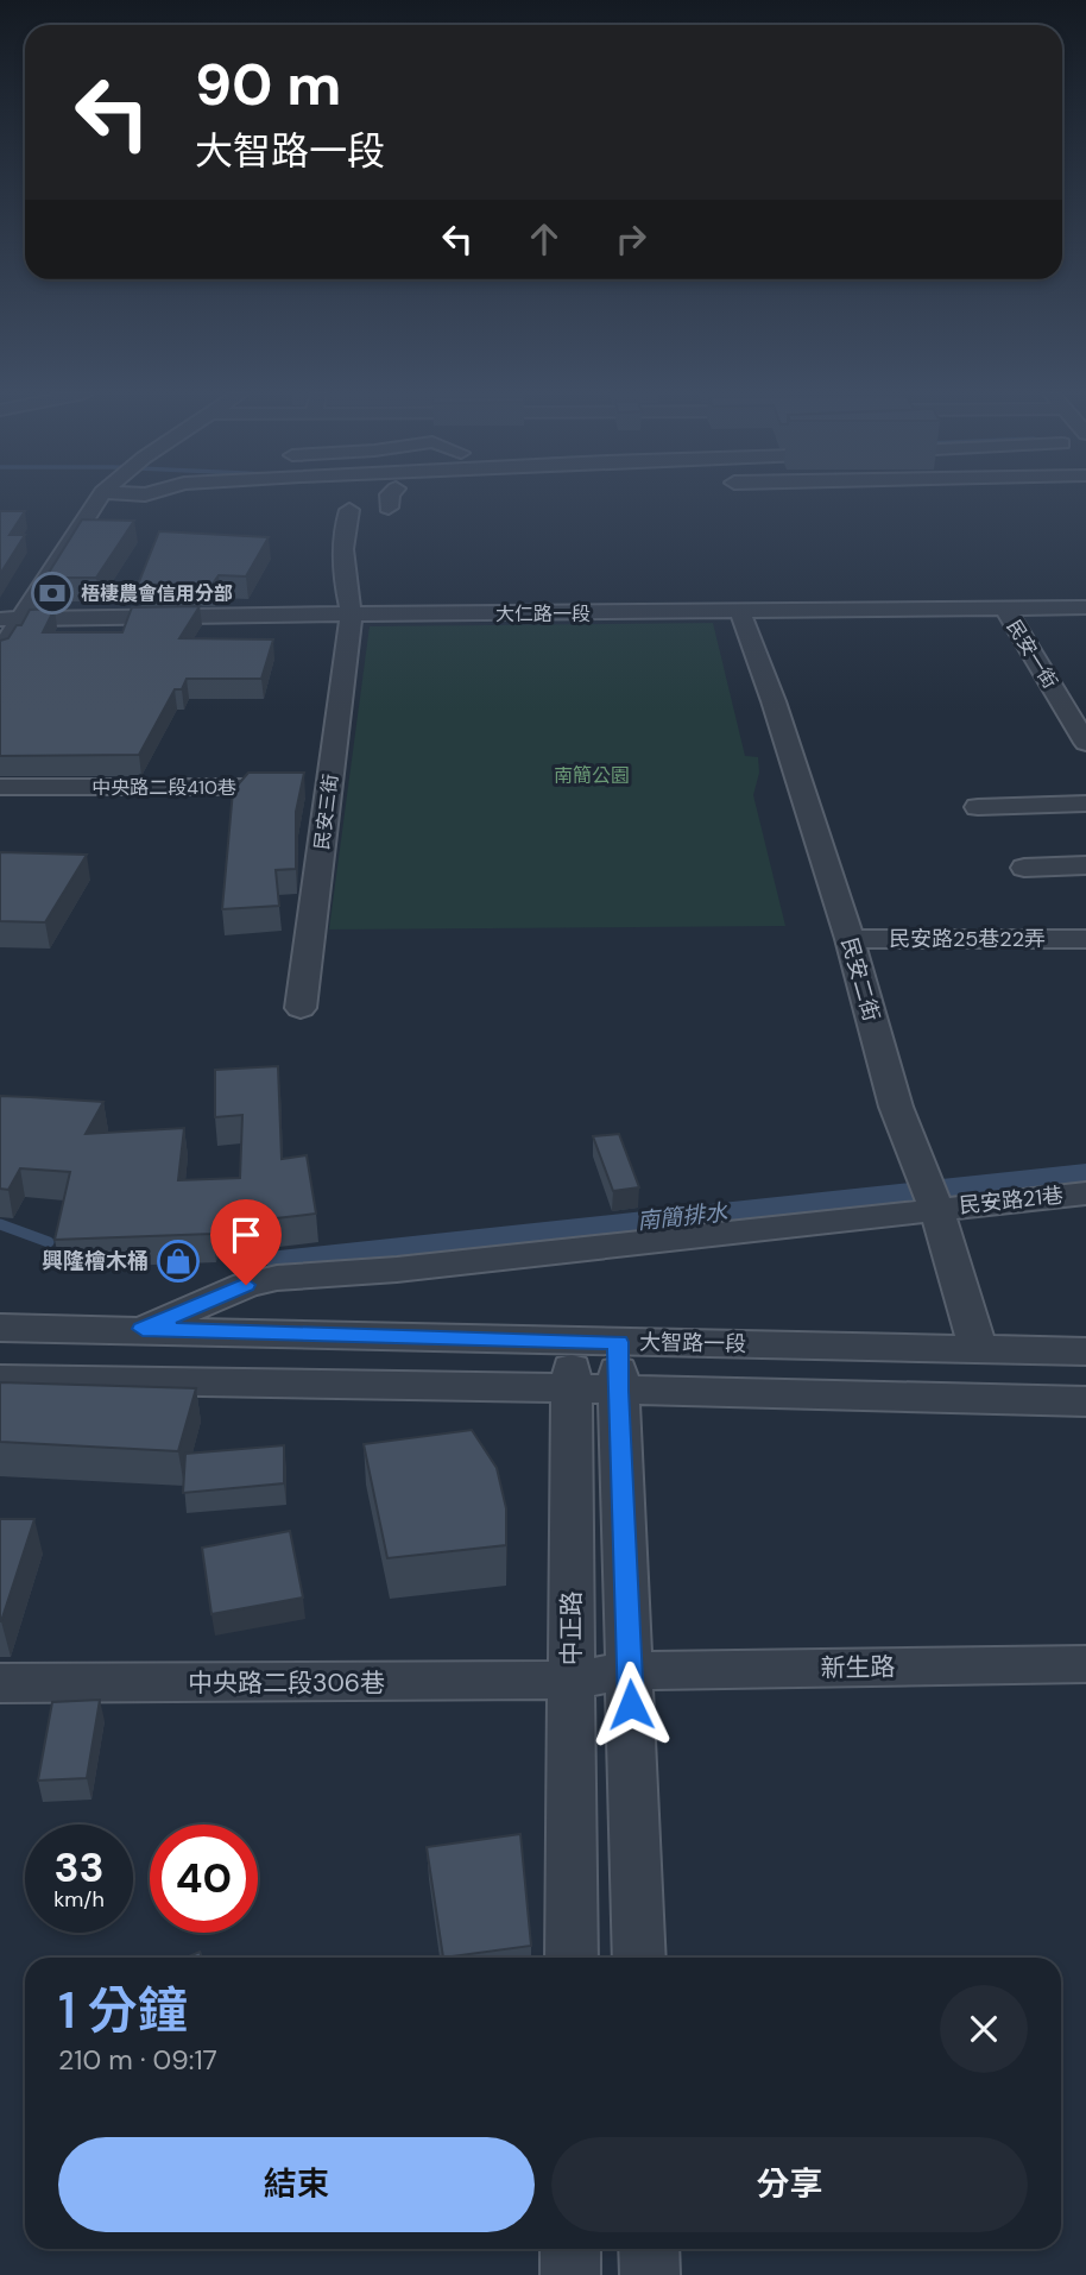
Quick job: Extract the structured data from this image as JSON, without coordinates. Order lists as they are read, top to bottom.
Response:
{
  "streets": {
    "street": [
      "大仁路一段",
      "民安一街",
      "中央路二段410巷",
      "民安三街",
      "民安路25巷22弄",
      "民安二街",
      "民安路21巷",
      "大智路一段",
      "中正路",
      "新生路",
      "中央路二段306巷"
    ]
  },
  "crossings": [
    ["大仁路一段", "民安一街"],
    ["大仁路一段", "民安三街"],
    ["大仁路一段", "民安二街"],
    ["中央路二段410巷", "民安三街"],
    ["民安路25巷22弄", "民安二街"],
    ["民安二街", "民安路21巷"],
    ["民安二街", "大智路一段"],
    ["民安路21巷", "大智路一段"],
    ["大智路一段", "中正路"],
    ["中正路", "新生路"],
    ["中正路", "中央路二段306巷"],
    ["新生路", "中央路二段306巷"]
  ],
  "water": ["南簡排水"],
  "parks": ["南簡公園"],
  "places": {
    "bank": ["梧棲農會信用分部"],
    "shop": ["興隆檜木桶"]
  },
  "page": {
    "turn": ["90 m", "大智路一段"],
    "speed": "33 km/h",
    "limit": "40",
    "heading": ["1 分鐘", "210 m · 09:17"],
    "buttons": ["結束", "分享"]
  }
}
